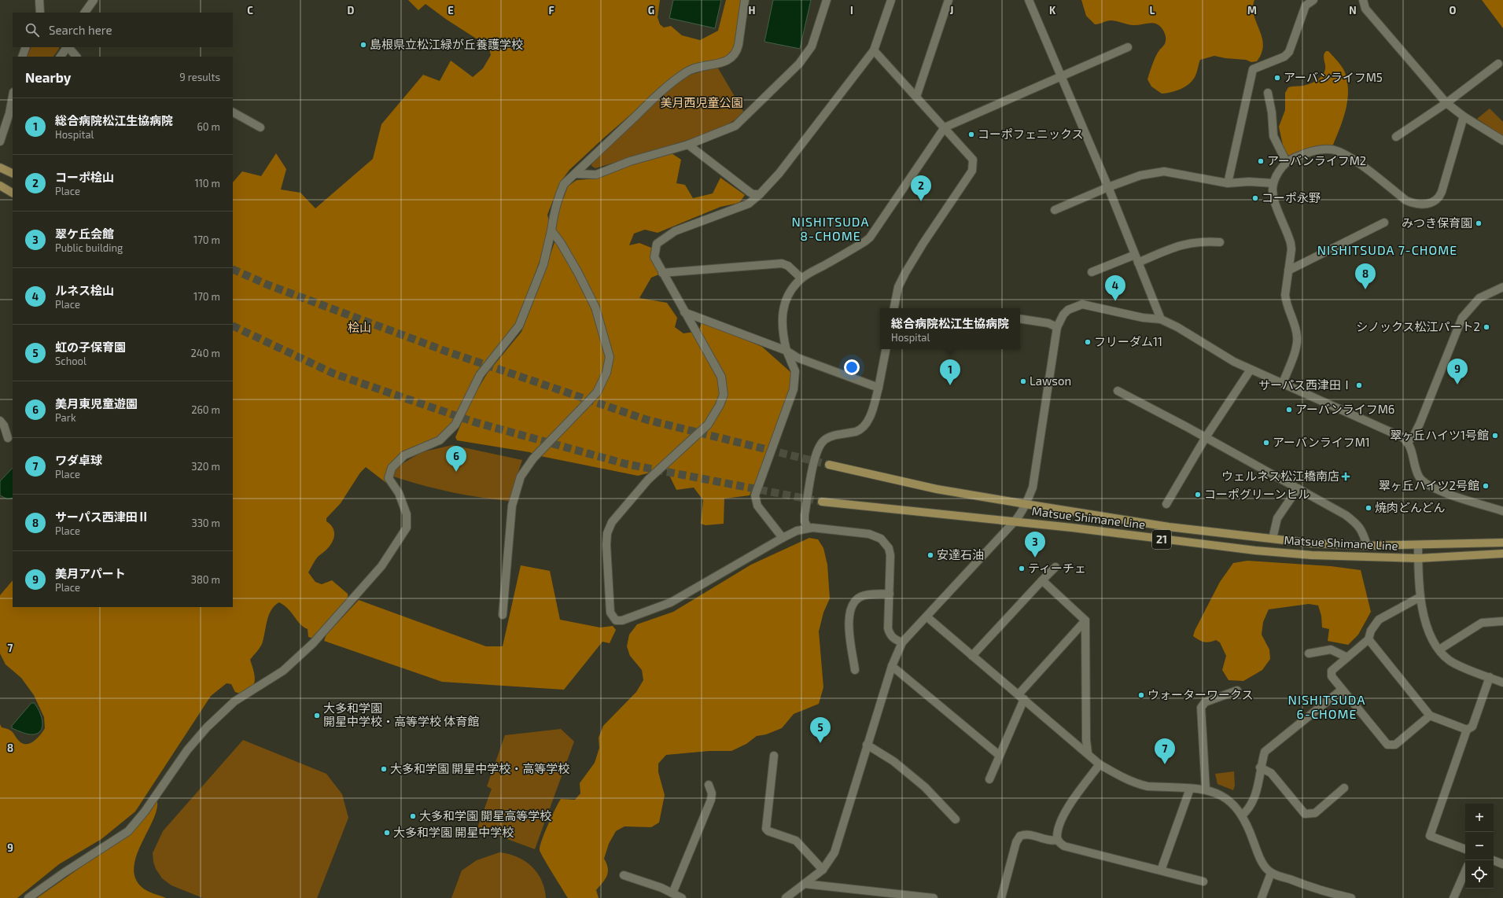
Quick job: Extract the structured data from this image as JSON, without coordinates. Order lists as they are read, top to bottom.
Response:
{
  "streets": {
    "main road": ["Matsue Shimane Line", "21"]
  },
  "districts": ["NISHITSUDA 8-CHOME", "NISHITSUDA 7-CHOME", "NISHITSUDA 6-CHOME"],
  "parks": ["美月西児童公園", "桧山"],
  "places": {
    "other": [
      "島根県立松江緑が丘養護学校",
      "アーバンライフM5",
      "コーポフェニックス",
      "アーバンライフM2",
      "コーポ永野",
      "みつき保育園",
      "シノックス松江パート2",
      "フリーダム11",
      "Lawson",
      "サーパス西津田Ⅰ",
      "アーバンライフM6",
      "翠ヶ丘ハイツ1号館",
      "アーバンライフM1",
      "翠ヶ丘ハイツ2号館",
      "コーポグリーンヒル",
      "焼肉どんどん",
      "安達石油",
      "ティーチェ",
      "ウォーターワークス",
      "大多和学園 開星中学校・高等学校 体育館",
      "大多和学園 開星中学校・高等学校",
      "大多和学園 開星高等学校",
      "大多和学園 開星中学校"
    ],
    "health": ["ウェルネス松江橋南店"]
  },
  "page": {
    "search": "Search here",
    "heading": ["Nearby", "9 results"],
    "list": [
      {
        "mark": "1",
        "name": "総合病院松江生協病院",
        "note": "Hospital",
        "value": "60 m"
      },
      {
        "mark": "2",
        "name": "コーポ桧山",
        "note": "Place",
        "value": "110 m"
      },
      {
        "mark": "3",
        "name": "翠ケ丘会館",
        "note": "Public building",
        "value": "170 m"
      },
      {
        "mark": "4",
        "name": "ルネス桧山",
        "note": "Place",
        "value": "170 m"
      },
      {
        "mark": "5",
        "name": "虹の子保育園",
        "note": "School",
        "value": "240 m"
      },
      {
        "mark": "6",
        "name": "美月東児童遊園",
        "note": "Park",
        "value": "260 m"
      },
      {
        "mark": "7",
        "name": "ワダ卓球",
        "note": "Place",
        "value": "320 m"
      },
      {
        "mark": "8",
        "name": "サーパス西津田Ⅱ",
        "note": "Place",
        "value": "330 m"
      },
      {
        "mark": "9",
        "name": "美月アパート",
        "note": "Place",
        "value": "380 m"
      }
    ],
    "pins": [
      "2",
      "8",
      "4",
      "9",
      "1",
      "6",
      "3",
      "5",
      "7"
    ],
    "popup": ["総合病院松江生協病院", "Hospital"],
    "map_buttons": ["+", "−"]
  },
  "grid": {
    "columns": [
      "C",
      "D",
      "E",
      "F",
      "G",
      "H",
      "I",
      "J",
      "K",
      "L",
      "M",
      "N",
      "O"
    ],
    "rows": ["7", "8", "9"]
  }
}
